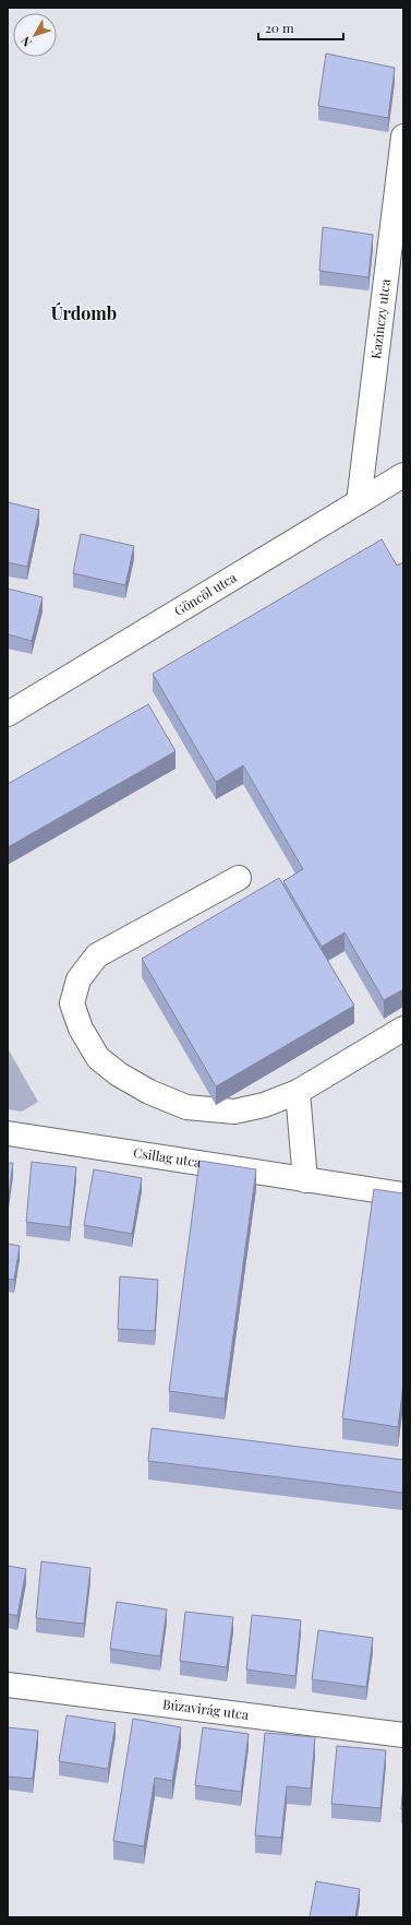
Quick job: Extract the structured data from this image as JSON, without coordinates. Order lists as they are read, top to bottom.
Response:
{
  "streets": {
    "street": [
      "Kazinczy utca",
      "Göncöl utca",
      "Csillag utca",
      "Búzavirág utca"
    ]
  },
  "crossings": [
    ["Kazinczy utca", "Göncöl utca"]
  ],
  "districts": ["Úrdomb"],
  "scale_bar": "20 m",
  "north": "bottom left"
}
